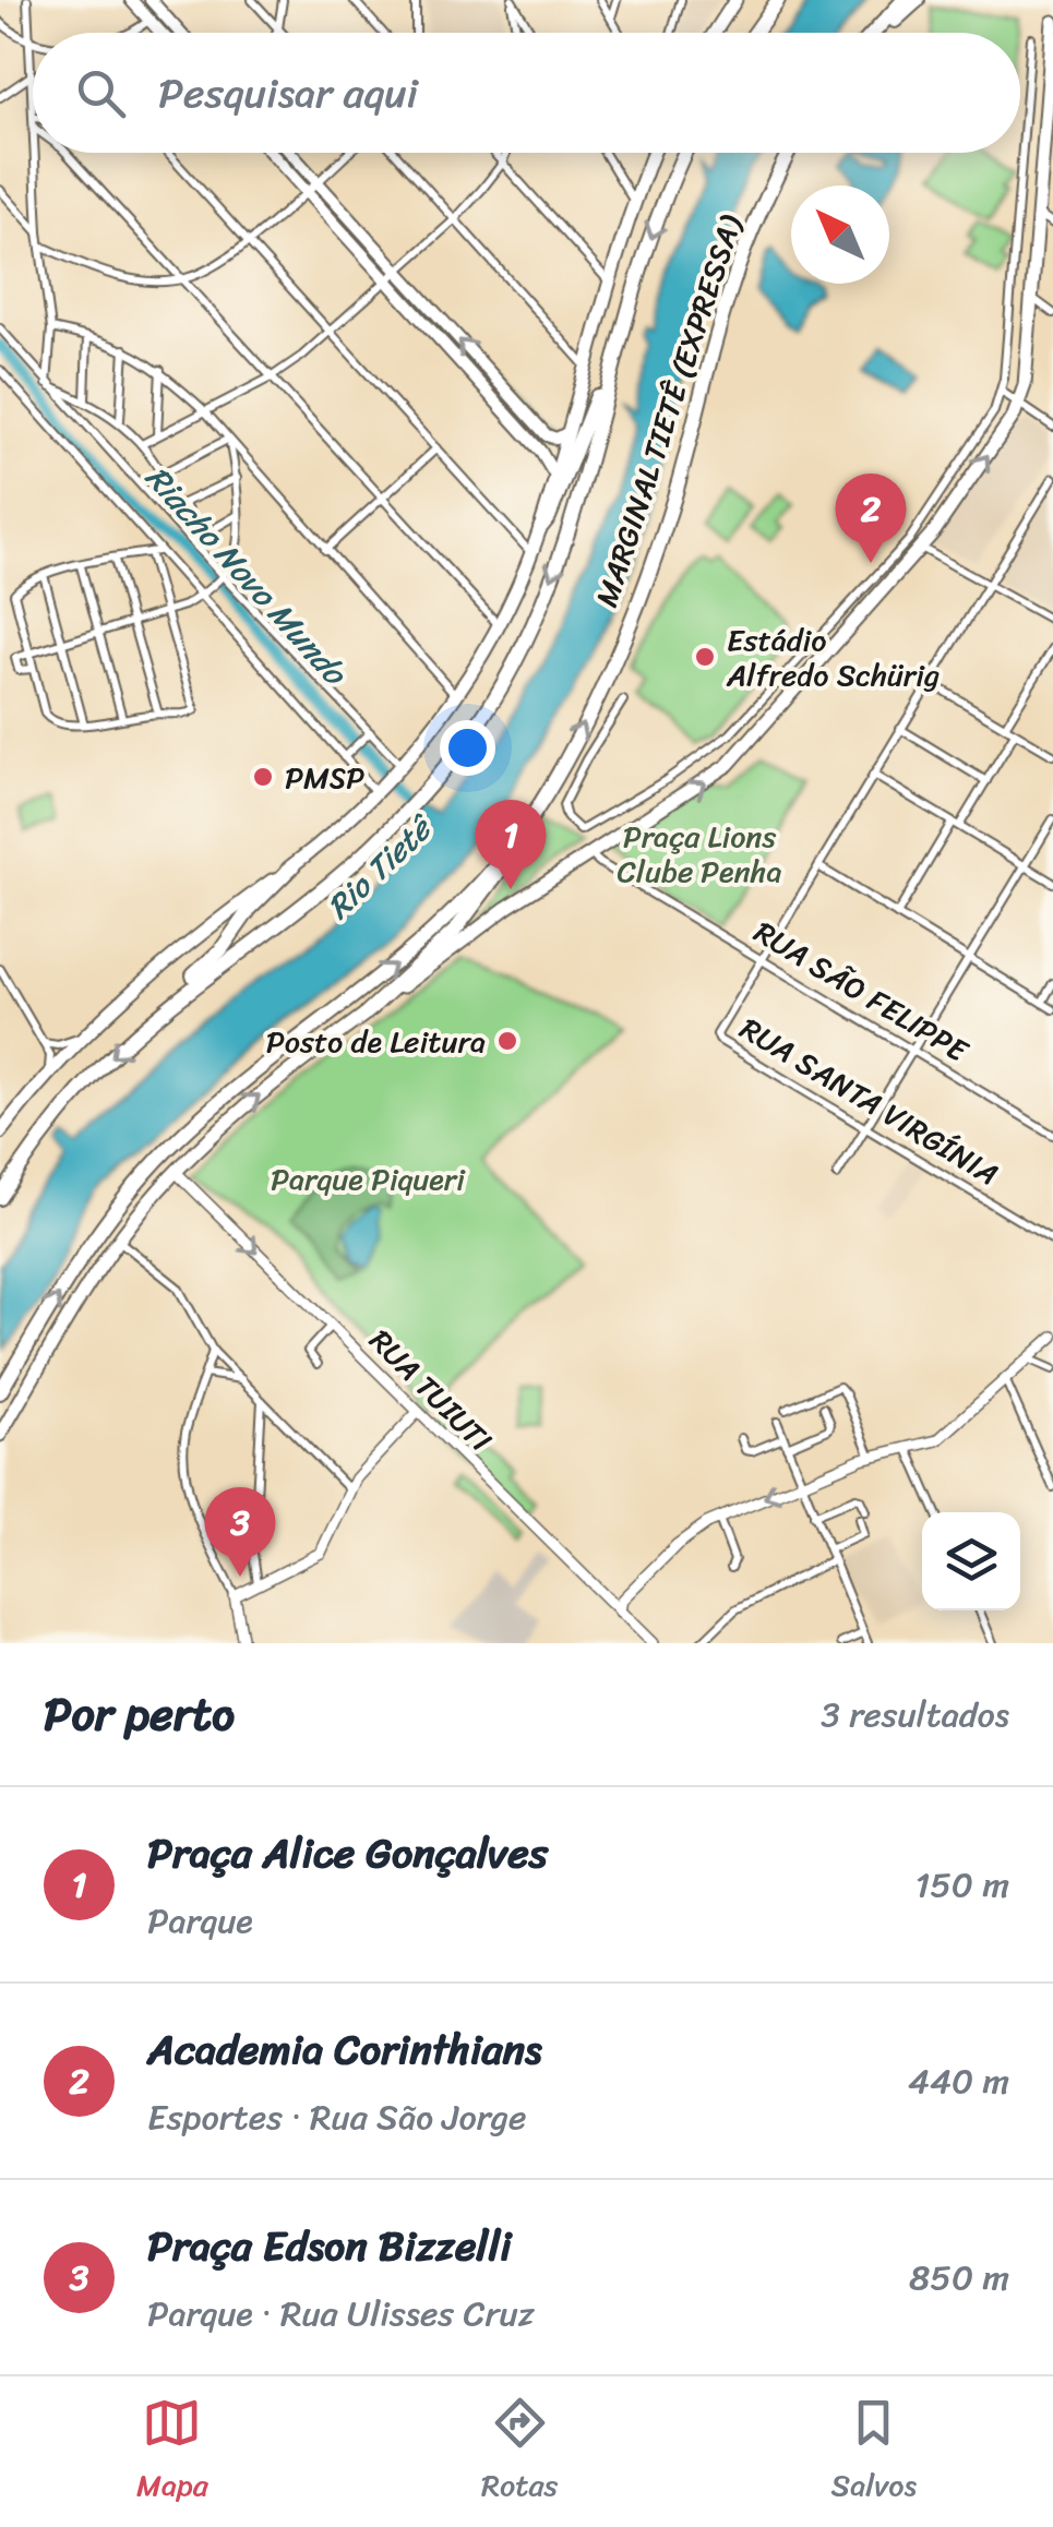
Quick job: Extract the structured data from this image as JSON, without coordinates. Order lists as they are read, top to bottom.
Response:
{
  "streets": {
    "highway": ["MARGINAL TIETÊ (EXPRESSA)"],
    "street": ["RUA SÃO FELIPPE", "RUA SANTA VIRGÍNIA", "RUA TUIUTI"]
  },
  "crossings": [
    ["RUA SÃO FELIPPE", "RUA SANTA VIRGÍNIA"]
  ],
  "water": ["Riacho Novo Mundo", "Rio Tietê"],
  "parks": ["Praça Lions Clube Penha", "Parque Piqueri"],
  "places": ["Estádio Alfredo Schürig", "PMSP", "Posto de Leitura"],
  "north": "top left",
  "page": {
    "search": "Pesquisar aqui",
    "pins": ["2", "1", "3"],
    "heading": ["Por perto", "3 resultados"],
    "list": [
      {
        "mark": "1",
        "name": "Praça Alice Gonçalves",
        "note": "Parque",
        "value": "150 m"
      },
      {
        "mark": "2",
        "name": "Academia Corinthians",
        "note": "Esportes · Rua São Jorge",
        "value": "440 m"
      },
      {
        "mark": "3",
        "name": "Praça Edson Bizzelli",
        "note": "Parque · Rua Ulisses Cruz",
        "value": "850 m"
      }
    ],
    "nav": ["Mapa", "Rotas", "Salvos"]
  }
}
